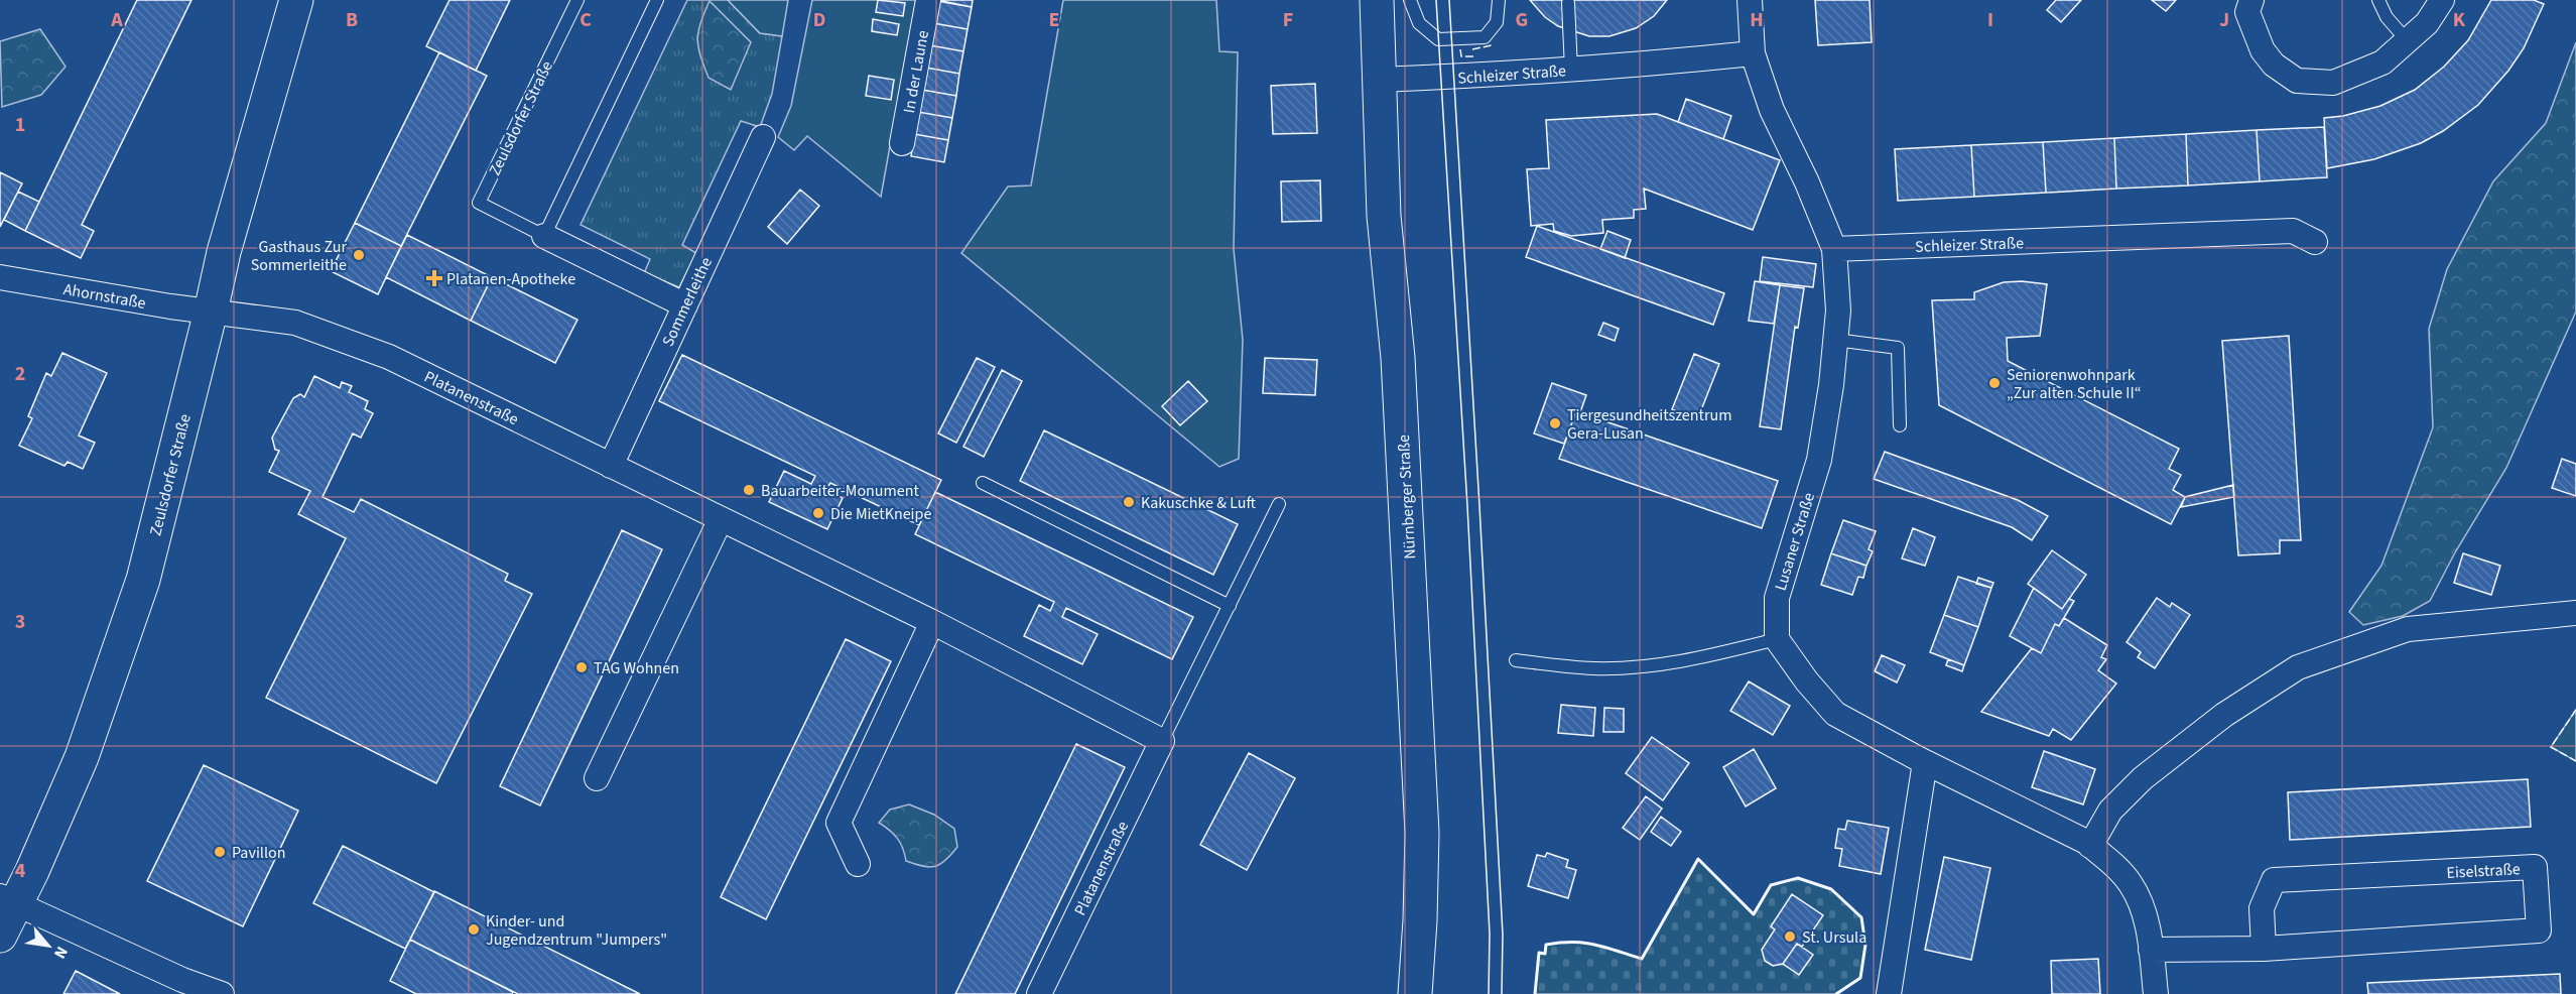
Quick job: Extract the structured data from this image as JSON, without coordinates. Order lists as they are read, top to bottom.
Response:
{
  "streets": {
    "main road": ["Zeulsdorfer Straße", "Nürnberger Straße"],
    "street": [
      "In der Laune",
      "Schleizer Straße",
      "Ahornstraße",
      "Sommerleithe",
      "Platanenstraße",
      "Lusaner Straße",
      "Eiselstraße"
    ]
  },
  "crossings": [
    ["Schleizer Straße", "Nürnberger Straße"],
    ["Schleizer Straße", "Lusaner Straße"],
    ["Zeulsdorfer Straße", "Ahornstraße"],
    ["Zeulsdorfer Straße", "Sommerleithe"],
    ["Zeulsdorfer Straße", "Platanenstraße"],
    ["Ahornstraße", "Platanenstraße"],
    ["Sommerleithe", "Platanenstraße"]
  ],
  "places": {
    "other": [
      "Gasthaus Zur Sommerleithe",
      "Seniorenwohnpark „Zur alten Schule II“",
      "Tiergesundheitszentrum Gera-Lusan",
      "Bauarbeiter-Monument",
      "Kakuschke & Luft",
      "Die MietKneipe",
      "TAG Wohnen",
      "Pavillon",
      "Kinder- und Jugendzentrum \"Jumpers\"",
      "St. Ursula"
    ],
    "health": ["Platanen-Apotheke"]
  },
  "north": "bottom right",
  "grid": {
    "columns": [
      "A",
      "B",
      "C",
      "D",
      "E",
      "F",
      "G",
      "H",
      "I",
      "J",
      "K"
    ],
    "rows": [
      "1",
      "2",
      "3",
      "4"
    ]
  }
}
